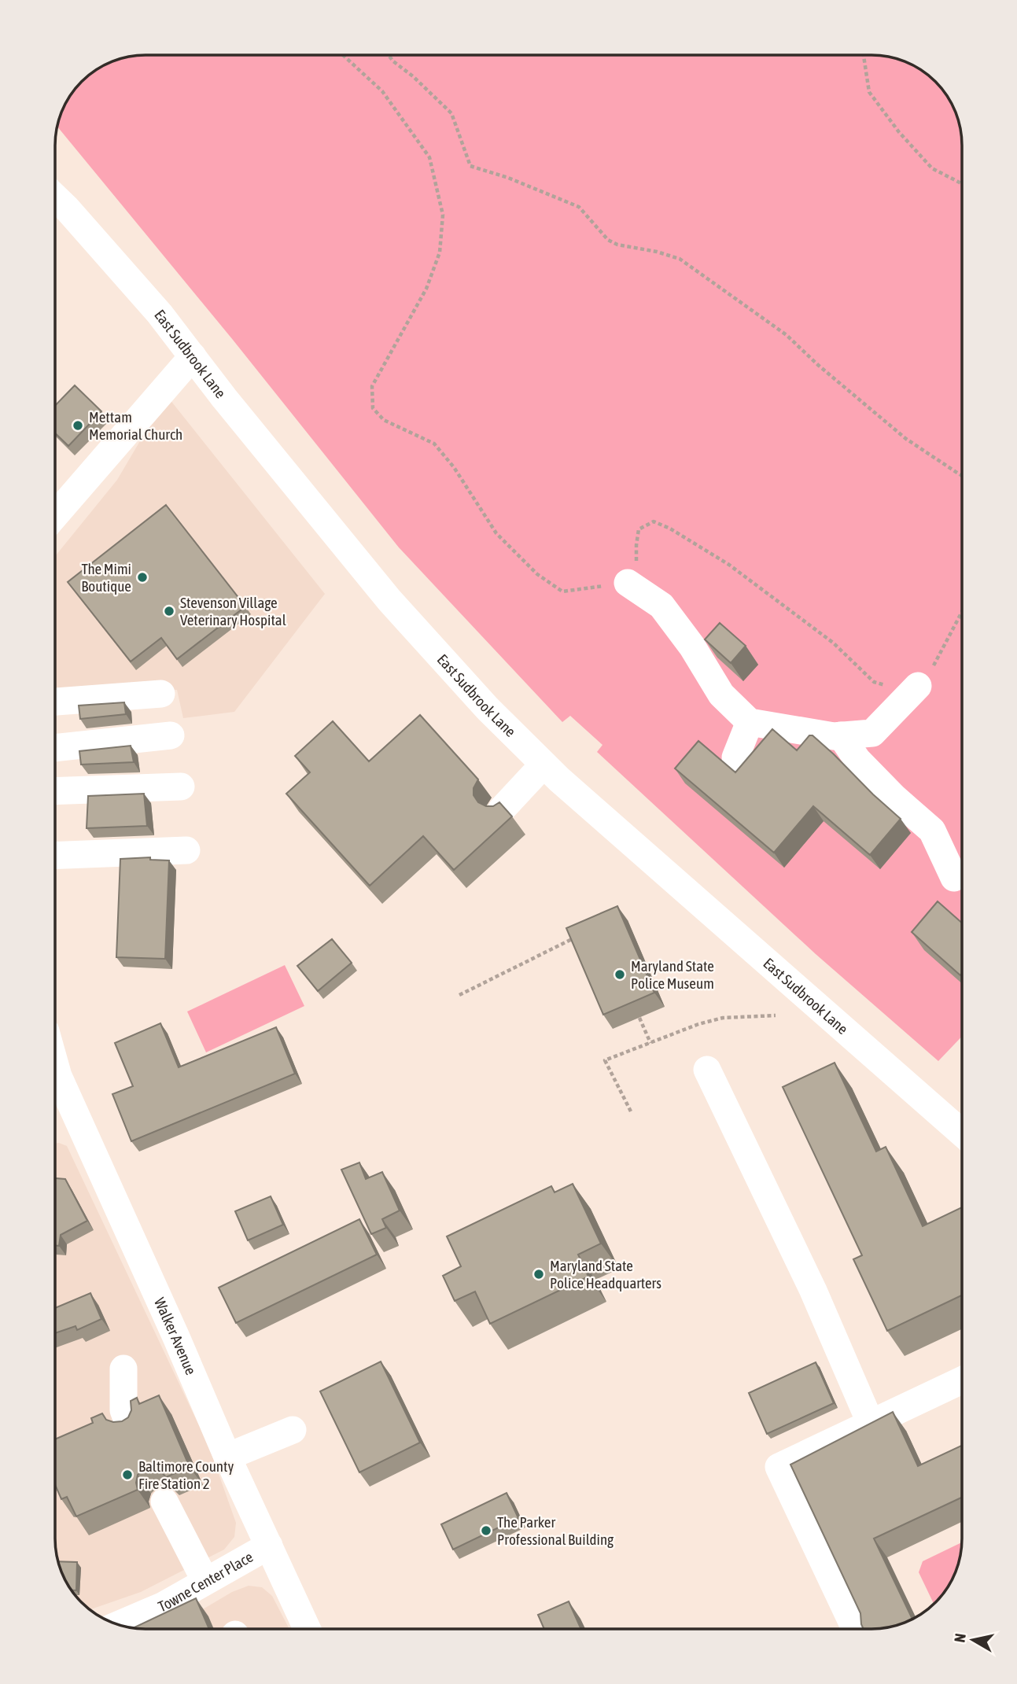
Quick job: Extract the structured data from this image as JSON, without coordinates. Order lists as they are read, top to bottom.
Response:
{
  "streets": {
    "street": ["East Sudbrook Lane", "Walker Avenue", "Towne Center Place"]
  },
  "crossings": [
    ["Walker Avenue", "Towne Center Place"]
  ],
  "places": [
    "Mettam Memorial Church",
    "The Mimi Boutique",
    "Stevenson Village Veterinary Hospital",
    "Maryland State Police Museum",
    "Maryland State Police Headquarters",
    "Baltimore County Fire Station 2",
    "The Parker Professional Building"
  ],
  "north": "left"
}
